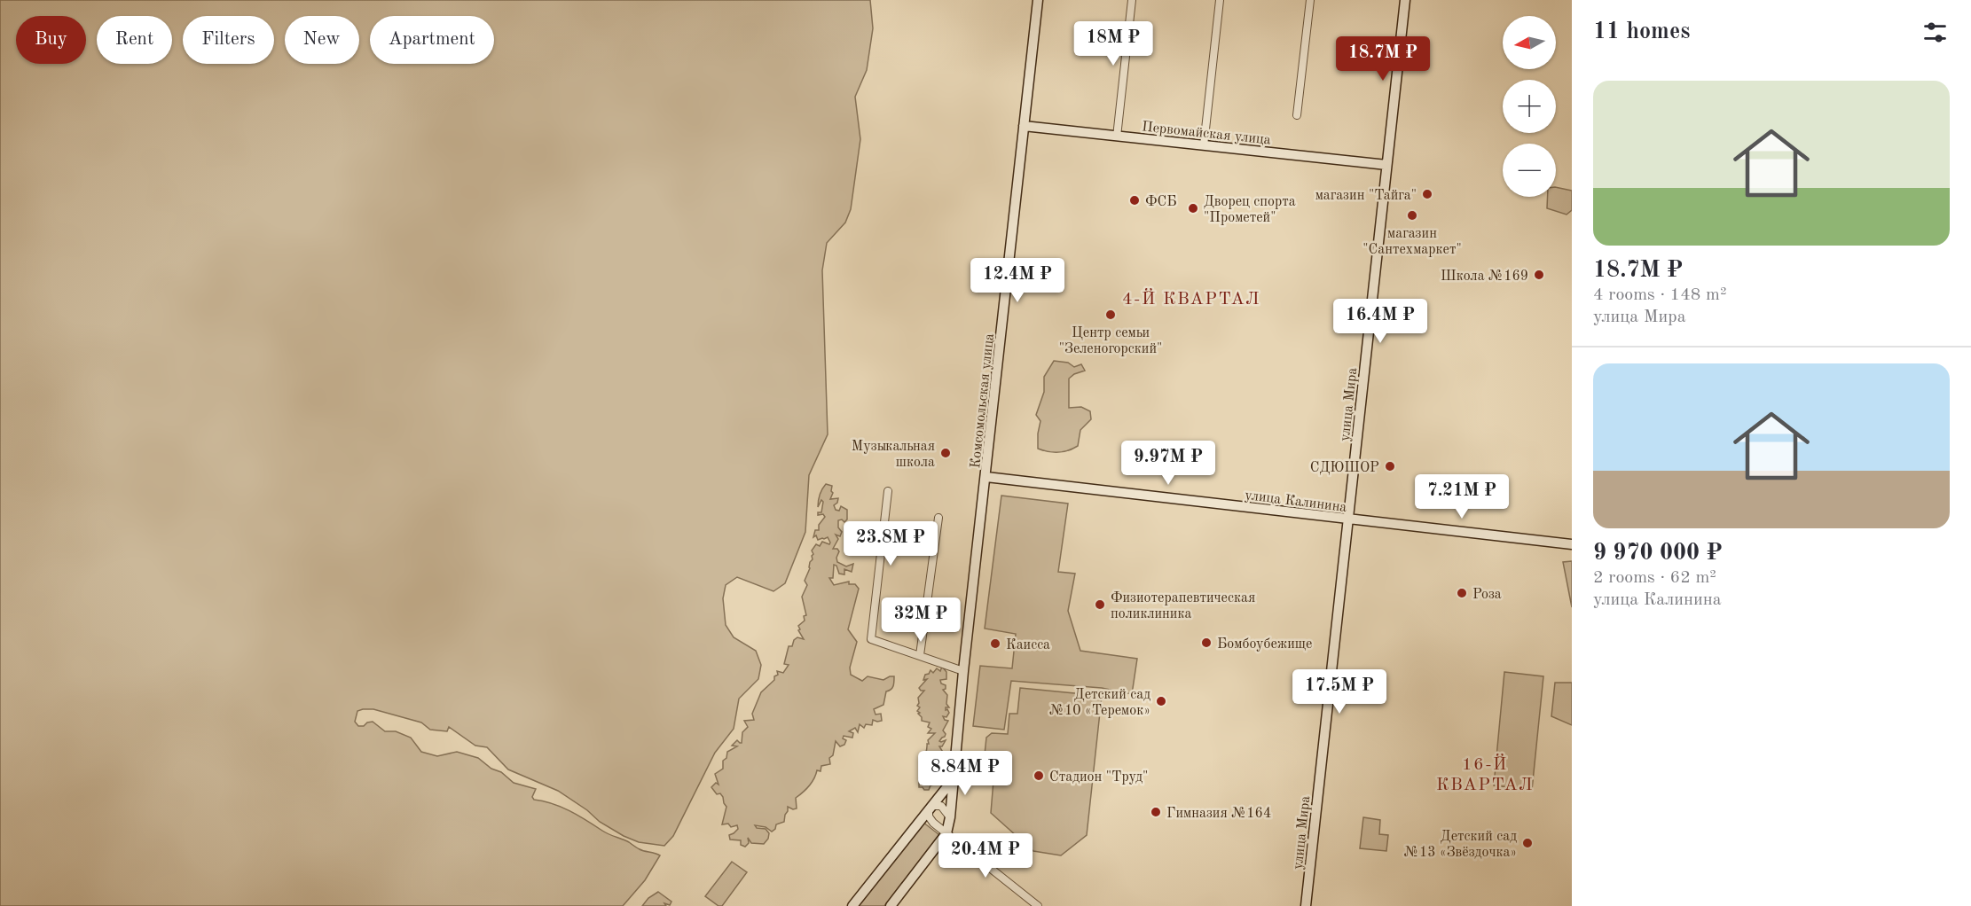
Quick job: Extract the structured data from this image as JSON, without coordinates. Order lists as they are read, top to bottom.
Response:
{
  "streets": {
    "street": [
      "Первомайская улица",
      "Комсомольская улица",
      "улица Мира",
      "улица Калинина"
    ]
  },
  "crossings": [
    ["Первомайская улица", "Комсомольская улица"],
    ["Первомайская улица", "улица Мира"],
    ["Комсомольская улица", "улица Калинина"],
    ["улица Мира", "улица Калинина"]
  ],
  "districts": ["4-Й КВАРТАЛ", "16-Й КВАРТАЛ"],
  "places": [
    "магазин \"Тайга\"",
    "ФСБ",
    "Дворец спорта \"Прометей\"",
    "магазин \"Сантехмаркет\"",
    "Школа №169",
    "Центр семьи \"Зеленогорский\"",
    "Музыкальная школа",
    "СДЮШОР",
    "Роза",
    "Физиотерапевтическая поликлиника",
    "Бомбоубежище",
    "Каисса",
    "Детский сад №10 «Теремок»",
    "Стадион \"Труд\"",
    "Гимназия №164",
    "Детский сад №13 «Звёздочка»"
  ],
  "north": "left",
  "page": {
    "heading": "11 homes",
    "map_buttons": ["+", "−"],
    "chip": [
      "Buy",
      "Rent",
      "Filters",
      "New",
      "Apartment"
    ],
    "price": [
      "18M ₽",
      "18.7M ₽",
      "12.4M ₽",
      "16.4M ₽",
      "9.97M ₽",
      "7.21M ₽",
      "23.8M ₽",
      "32M ₽",
      "17.5M ₽",
      "8.84M ₽",
      "20.4M ₽"
    ],
    "list": [
      {
        "name": "18.7M ₽",
        "note": "4 rooms · 148 m² · улица Мира"
      },
      {
        "name": "9 970 000 ₽",
        "note": "2 rooms · 62 m² · улица Калинина"
      }
    ]
  }
}
